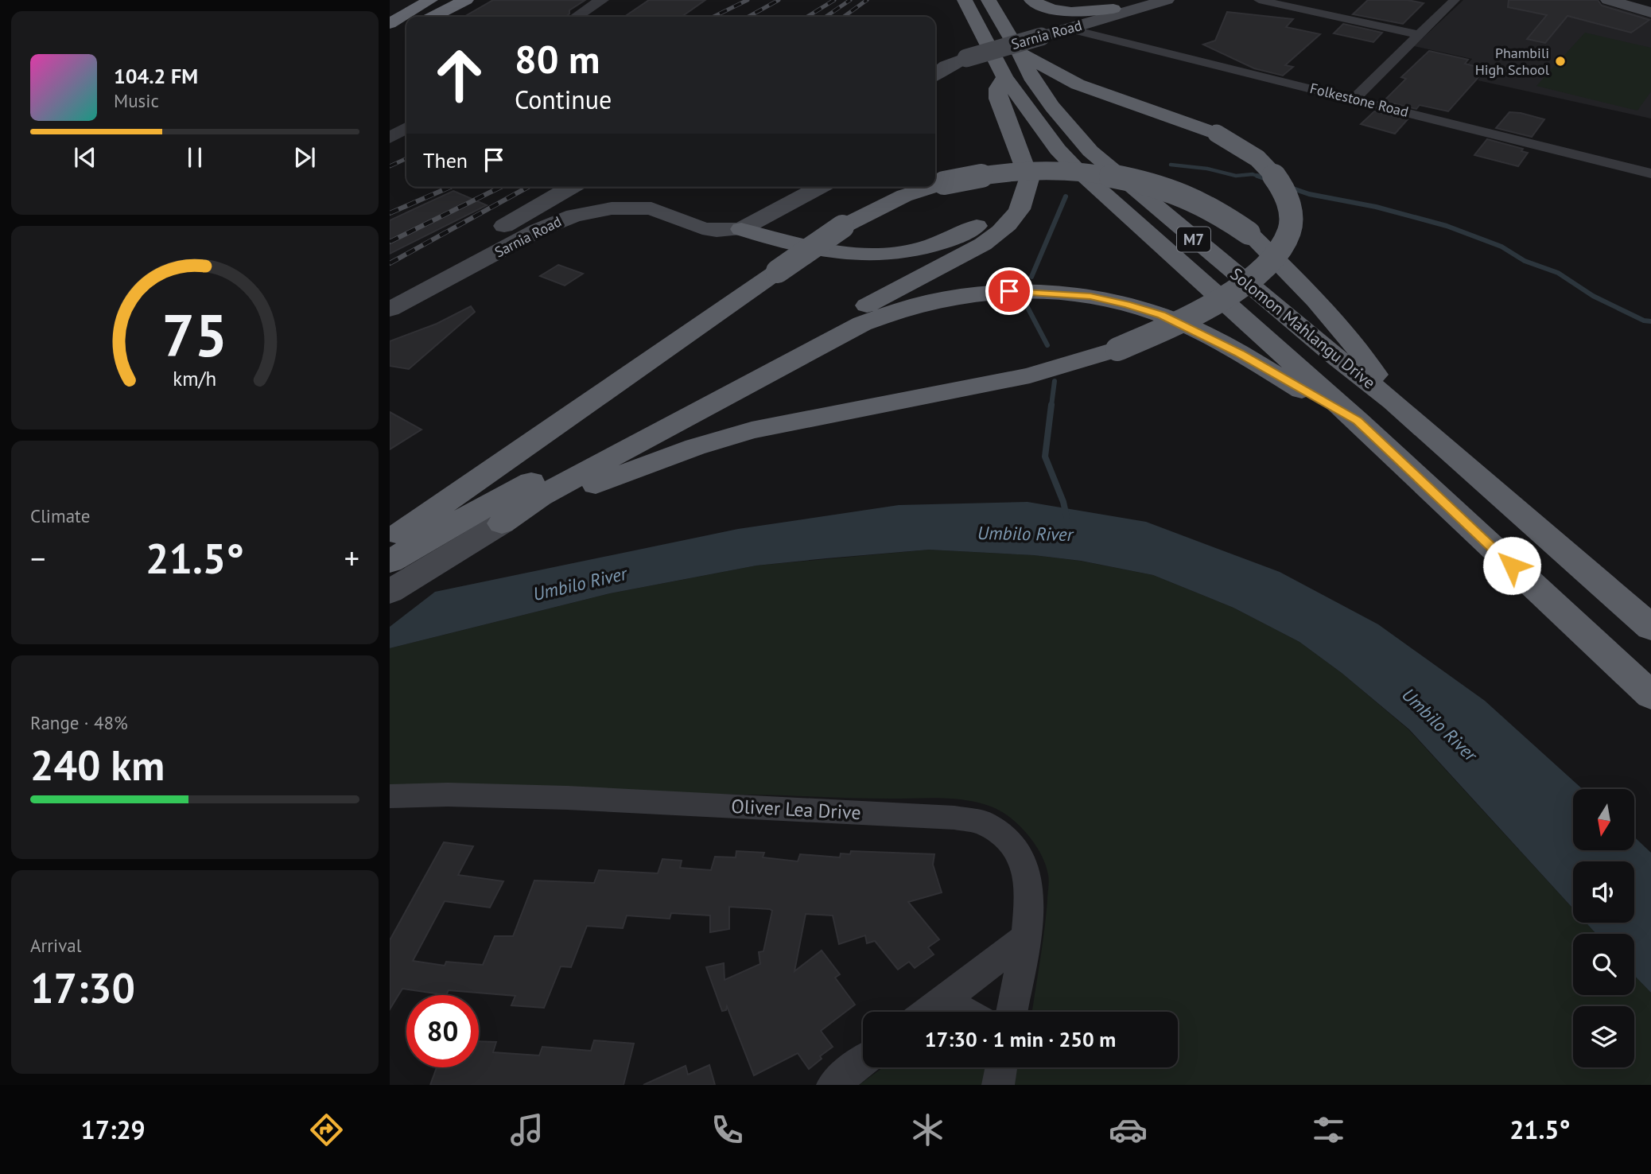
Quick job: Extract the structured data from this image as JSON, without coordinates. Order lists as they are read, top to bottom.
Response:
{
  "streets": {
    "highway": ["M7", "Solomon Mahlangu Drive"],
    "main road": ["Sarnia Road"],
    "street": ["Folkestone Road", "Oliver Lea Drive"]
  },
  "crossings": [
    ["Sarnia Road", "Folkestone Road"]
  ],
  "water": ["Umbilo River"],
  "places": ["Phambili High School"],
  "north": "bottom",
  "page": {
    "turn": ["80 m", "Continue"],
    "song": ["104.2 FM", "Music"],
    "then": "Then",
    "tile": [
      "Climate",
      ["Range · 48%", "240 km"],
      ["Arrival", "17:30"]
    ],
    "heat": ["−", "21.5°", "+"],
    "limit": "80",
    "trip": "17:30 · 1 min · 250 m",
    "tabs": ["17:29", "21.5°"],
    "gauge": ["75", "km/h"]
  }
}
